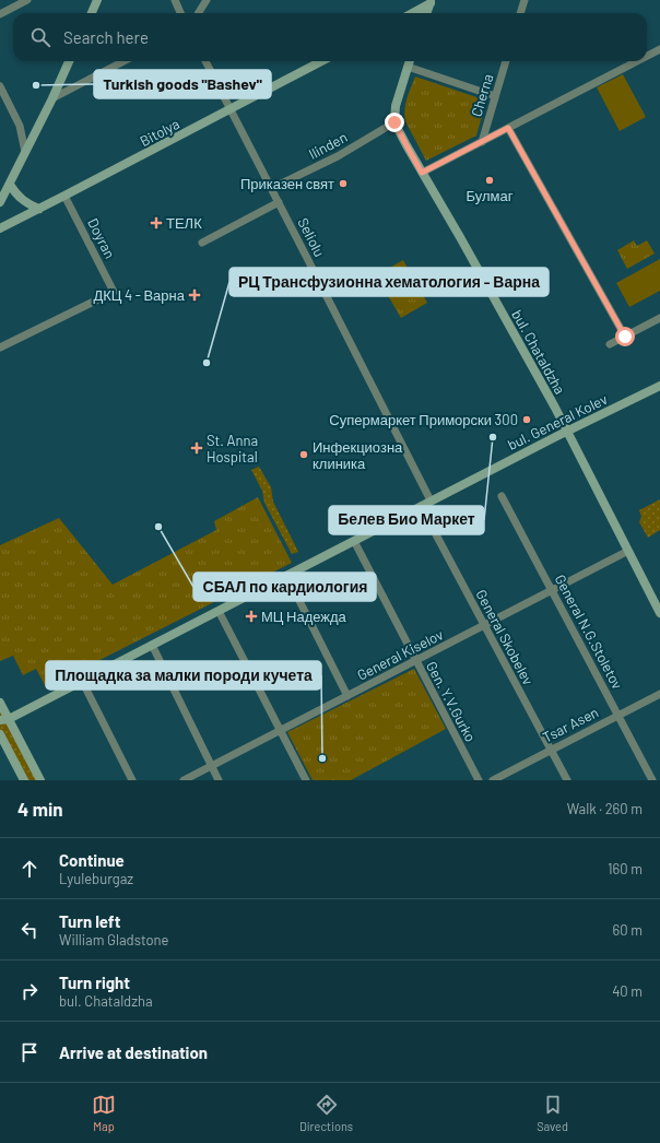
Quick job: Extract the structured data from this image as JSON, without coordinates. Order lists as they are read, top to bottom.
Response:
{
  "streets": {
    "street": [
      "Cherna",
      "Bitolya",
      "Ilinden",
      "Seliolu",
      "Doyran",
      "bul. Chataldzha",
      "bul. General Kolev",
      "General N.G.Stoletov",
      "General Skobelev",
      "General Kiselov",
      "Gen. Y.V.Gurko",
      "Tsar Asen"
    ]
  },
  "crossings": [
    ["Bitolya", "Seliolu"],
    ["Bitolya", "Doyran"],
    ["Ilinden", "Seliolu"],
    ["Ilinden", "bul. Chataldzha"],
    ["Seliolu", "bul. General Kolev"],
    ["bul. Chataldzha", "bul. General Kolev"],
    ["bul. Chataldzha", "General Kiselov"],
    ["bul. General Kolev", "General Skobelev"],
    ["bul. General Kolev", "Gen. Y.V.Gurko"],
    ["General N.G.Stoletov", "General Kiselov"],
    ["General N.G.Stoletov", "Tsar Asen"],
    ["General Skobelev", "General Kiselov"],
    ["General Skobelev", "Tsar Asen"],
    ["General Kiselov", "Gen. Y.V.Gurko"]
  ],
  "places": {
    "other": [
      "Turkish goods \"Bashev\"",
      "Булмаг",
      "Приказен свят",
      "РЦ Трансфузионна хематология - Варна",
      "Супермаркет Приморски 300",
      "Белев Био Маркет",
      "Инфекциозна клиника",
      "СБАЛ по кардиология",
      "Площадка за малки породи кучета"
    ],
    "health": [
      "ТЕЛК",
      "ДКЦ 4 - Варна",
      "St. Anna Hospital",
      "МЦ Надежда"
    ]
  },
  "page": {
    "search": "Search here",
    "heading": ["4 min", "Walk · 260 m"],
    "list": [
      ["Continue", "Lyuleburgaz", "160 m"],
      ["Turn left", "William Gladstone", "60 m"],
      ["Turn right", "bul. Chataldzha", "40 m"],
      "Arrive at destination"
    ],
    "nav": ["Map", "Directions", "Saved"]
  }
}
